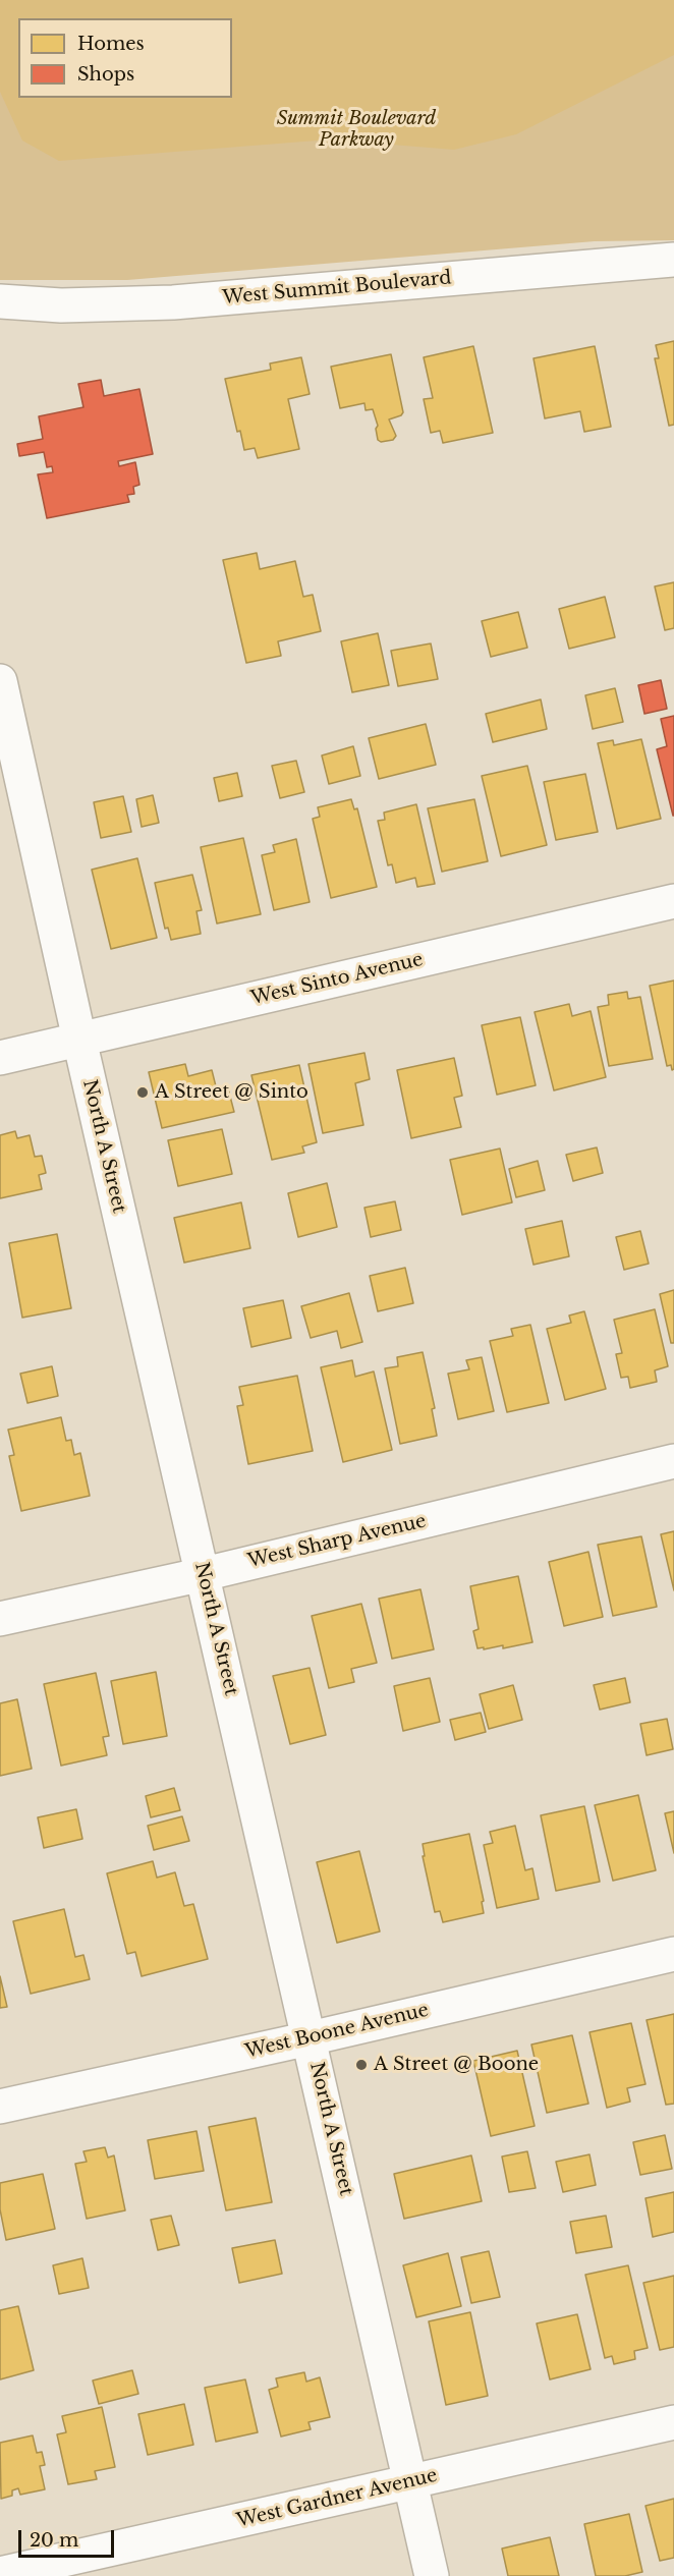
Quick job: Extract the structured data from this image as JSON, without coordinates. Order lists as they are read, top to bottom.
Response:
{
  "streets": {
    "street": [
      "West Summit Boulevard",
      "West Sinto Avenue",
      "North A Street",
      "West Sharp Avenue",
      "West Boone Avenue",
      "West Gardner Avenue"
    ]
  },
  "crossings": [
    ["West Sinto Avenue", "North A Street"],
    ["North A Street", "West Sharp Avenue"],
    ["North A Street", "West Boone Avenue"],
    ["North A Street", "West Gardner Avenue"]
  ],
  "parks": ["Summit Boulevard Parkway"],
  "places": ["A Street @ Sinto", "A Street @ Boone"],
  "legend": ["Homes", "Shops"],
  "scale_bar": "20 m"
}
